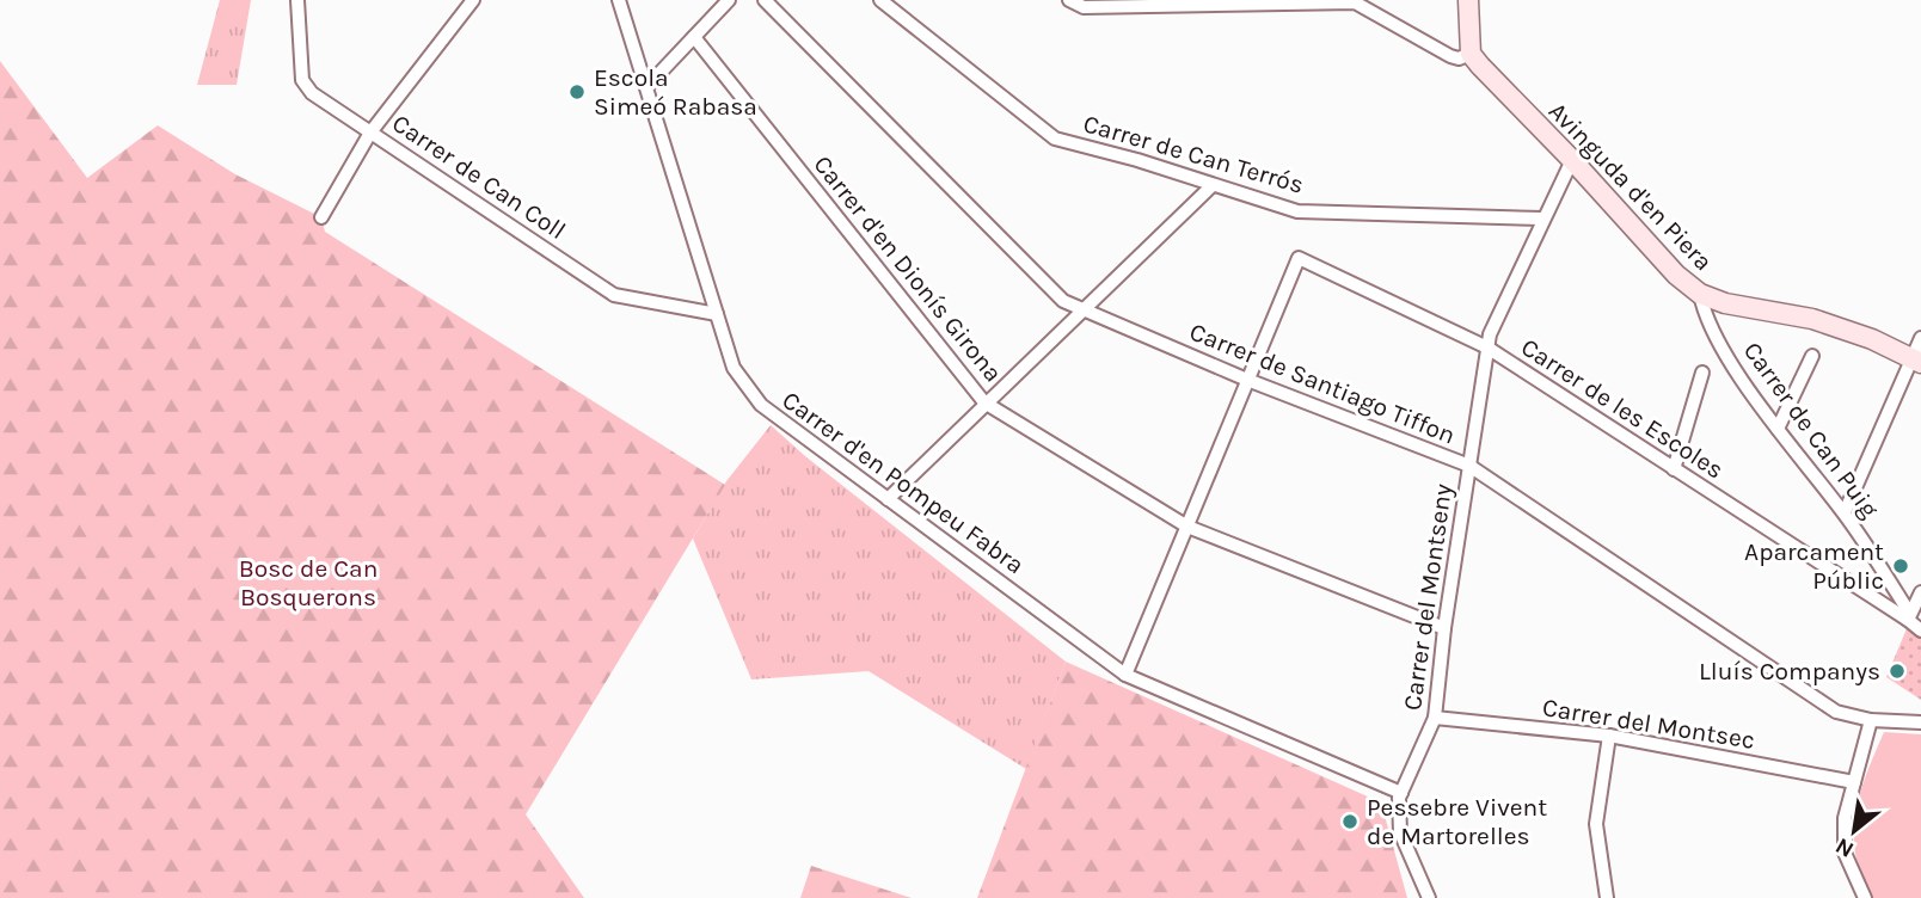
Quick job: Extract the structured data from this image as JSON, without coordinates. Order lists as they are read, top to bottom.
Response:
{
  "streets": {
    "street": [
      "Carrer de Can Terrós",
      "Carrer de Can Coll",
      "Avinguda d'en Piera",
      "Carrer d'en Dionís Girona",
      "Carrer de Santiago Tiffon",
      "Carrer de les Escoles",
      "Carrer de Can Puig",
      "Carrer d'en Pompeu Fabra",
      "Carrer del Montseny",
      "Carrer del Montsec"
    ]
  },
  "crossings": [
    ["Carrer de Can Terrós", "Carrer del Montseny"],
    ["Carrer de Can Coll", "Carrer d'en Pompeu Fabra"],
    ["Avinguda d'en Piera", "Carrer de Can Puig"],
    ["Avinguda d'en Piera", "Carrer del Montseny"],
    ["Carrer d'en Dionís Girona", "Carrer del Montseny"],
    ["Carrer de Santiago Tiffon", "Carrer de les Escoles"],
    ["Carrer de Santiago Tiffon", "Carrer del Montseny"],
    ["Carrer de les Escoles", "Carrer de Can Puig"],
    ["Carrer de les Escoles", "Carrer del Montseny"],
    ["Carrer d'en Pompeu Fabra", "Carrer del Montseny"],
    ["Carrer del Montseny", "Carrer del Montsec"]
  ],
  "parks": ["Bosc de Can Bosquerons"],
  "places": [
    "Escola Simeó Rabasa",
    "Aparcament Públic",
    "Lluís Companys",
    "Pessebre Vivent de Martorelles"
  ],
  "north": "bottom left"
}
